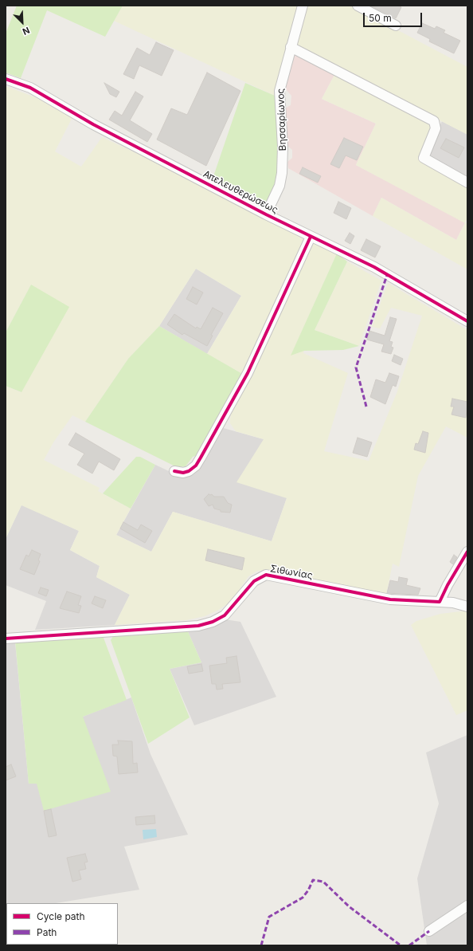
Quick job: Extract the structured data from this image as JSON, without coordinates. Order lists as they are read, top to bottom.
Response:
{
  "streets": {
    "street": ["Βησσαρίωνος", "Απελευθερώσεως", "Σιθωνίας"]
  },
  "crossings": [
    ["Βησσαρίωνος", "Απελευθερώσεως"]
  ],
  "legend": ["Cycle path", "Path"],
  "scale_bar": "50 m",
  "north": "bottom right"
}
